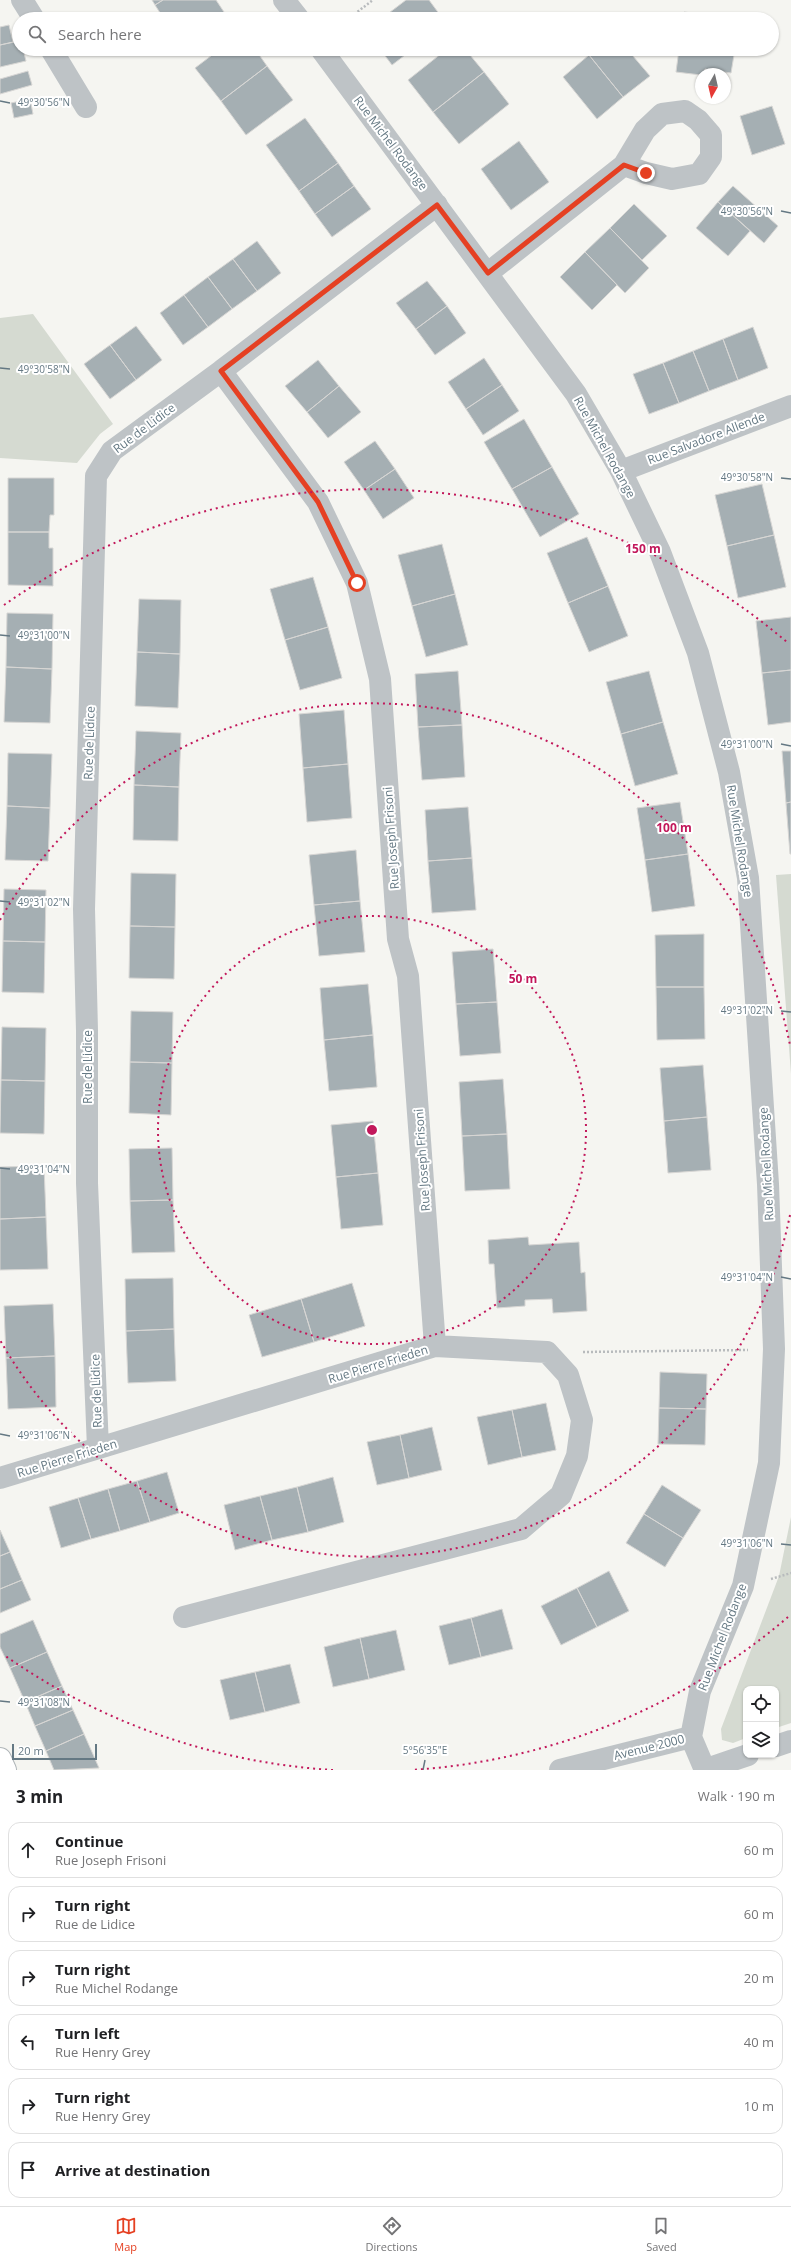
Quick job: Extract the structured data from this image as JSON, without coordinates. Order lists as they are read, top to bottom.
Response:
{
  "streets": {
    "street": [
      "Rue Michel Rodange",
      "Rue de Lidice",
      "Rue Salvadore Allende",
      "Rue Joseph Frisoni",
      "Rue Pierre Frieden",
      "Avenue 2000"
    ]
  },
  "crossings": [
    ["Rue Michel Rodange", "Rue de Lidice"],
    ["Rue Michel Rodange", "Rue Salvadore Allende"],
    ["Rue Michel Rodange", "Avenue 2000"],
    ["Rue de Lidice", "Rue Joseph Frisoni"],
    ["Rue de Lidice", "Rue Pierre Frieden"],
    ["Rue Joseph Frisoni", "Rue Pierre Frieden"]
  ],
  "scale_bar": "20 m",
  "north": "bottom",
  "page": {
    "search": "Search here",
    "scale": "20 m",
    "heading": ["3 min", "Walk · 190 m"],
    "list": [
      ["Continue", "Rue Joseph Frisoni", "60 m"],
      ["Turn right", "Rue de Lidice", "60 m"],
      ["Turn right", "Rue Michel Rodange", "20 m"],
      ["Turn left", "Rue Henry Grey", "40 m"],
      ["Turn right", "Rue Henry Grey", "10 m"],
      "Arrive at destination"
    ],
    "nav": ["Map", "Directions", "Saved"]
  },
  "coordinates": [
    "49°30'56\"N",
    "49°30'58\"N",
    "49°31'00\"N",
    "49°31'02\"N",
    "49°31'04\"N",
    "49°31'06\"N",
    "49°31'08\"N",
    "5°56'35\"E"
  ],
  "rings": ["150 m", "100 m", "50 m"]
}
